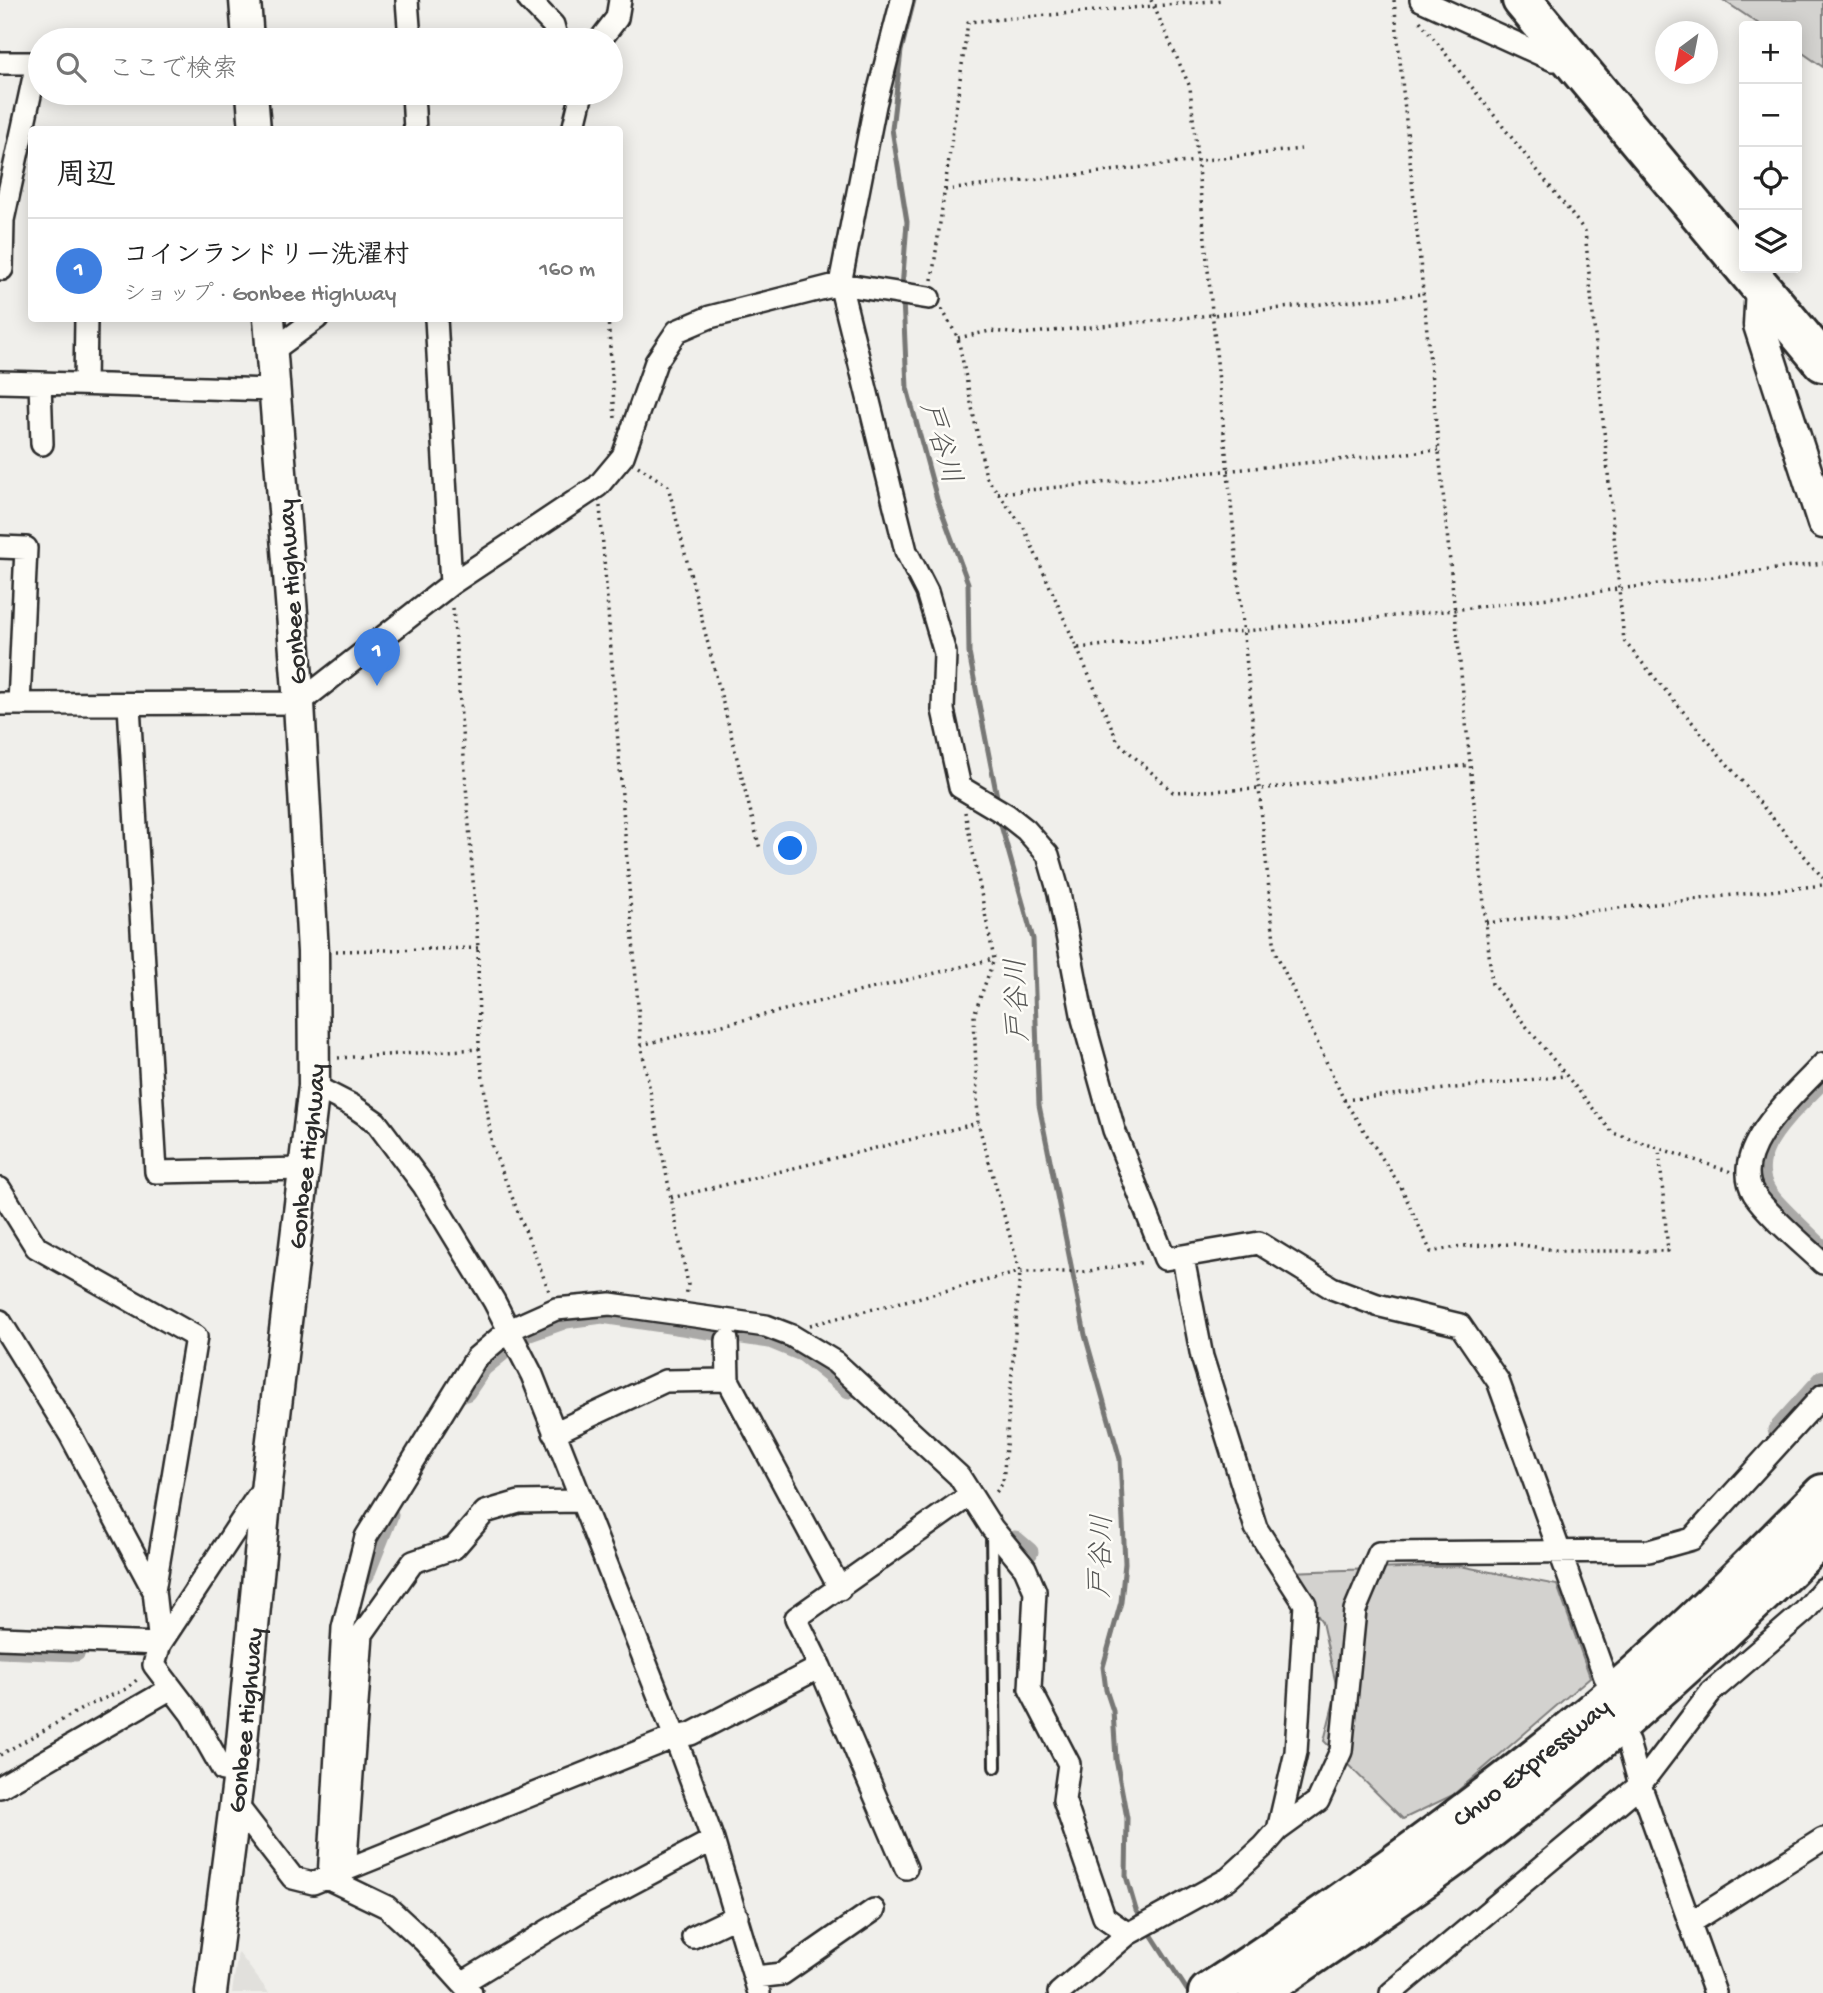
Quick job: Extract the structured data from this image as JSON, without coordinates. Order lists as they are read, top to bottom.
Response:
{
  "streets": {
    "highway": ["Chuo Expressway"],
    "street": ["Gonbee Highway"]
  },
  "water": ["戸谷川"],
  "north": "bottom left",
  "page": {
    "map_buttons": ["+", "−"],
    "search": "ここで検索",
    "heading": "周辺",
    "list": [
      {
        "mark": "1",
        "name": "コインランドリー洗濯村",
        "note": "ショップ · Gonbee Highway",
        "value": "160 m"
      }
    ],
    "pins": "1"
  }
}
